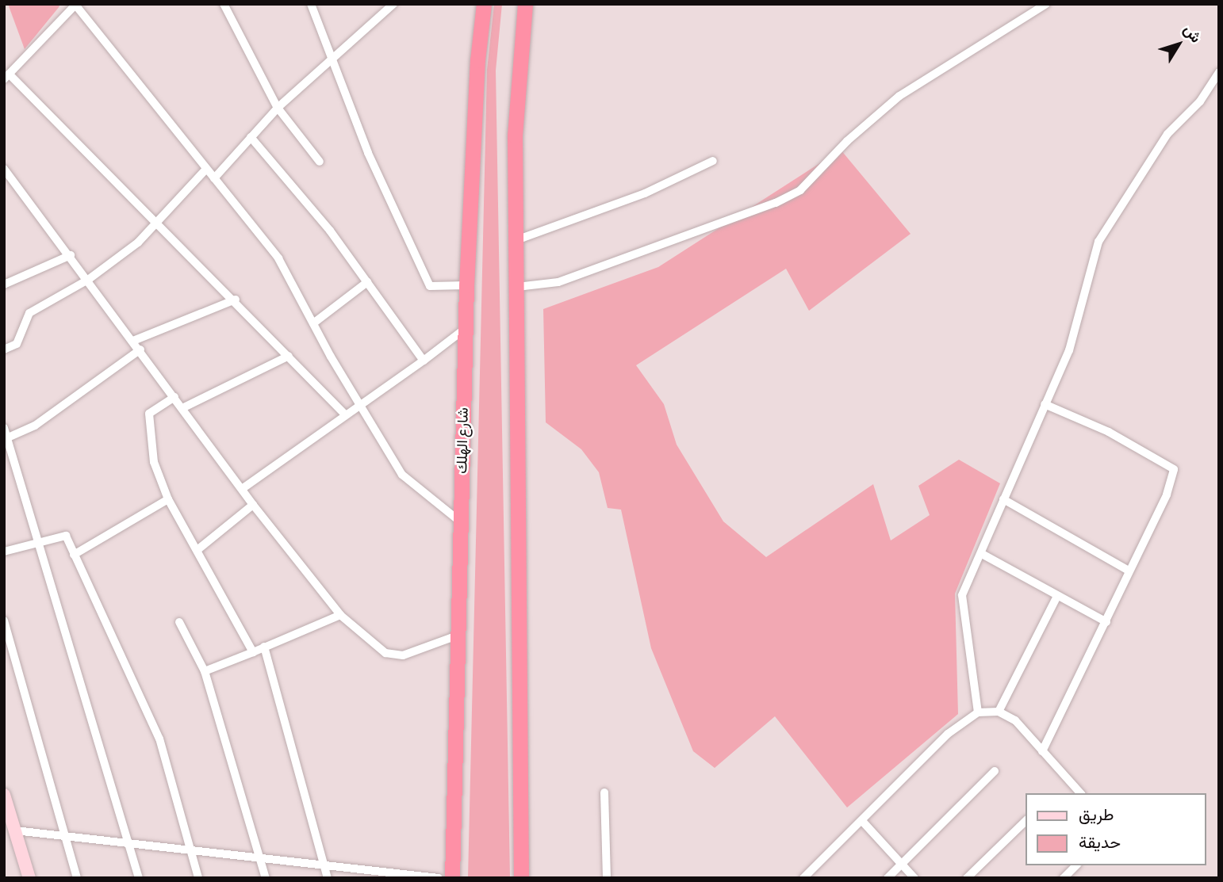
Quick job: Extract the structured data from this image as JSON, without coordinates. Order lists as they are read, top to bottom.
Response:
{
  "streets": {
    "highway": ["شارع الهلك"]
  },
  "legend": ["طريق", "حديقة"],
  "north": "top right"
}
